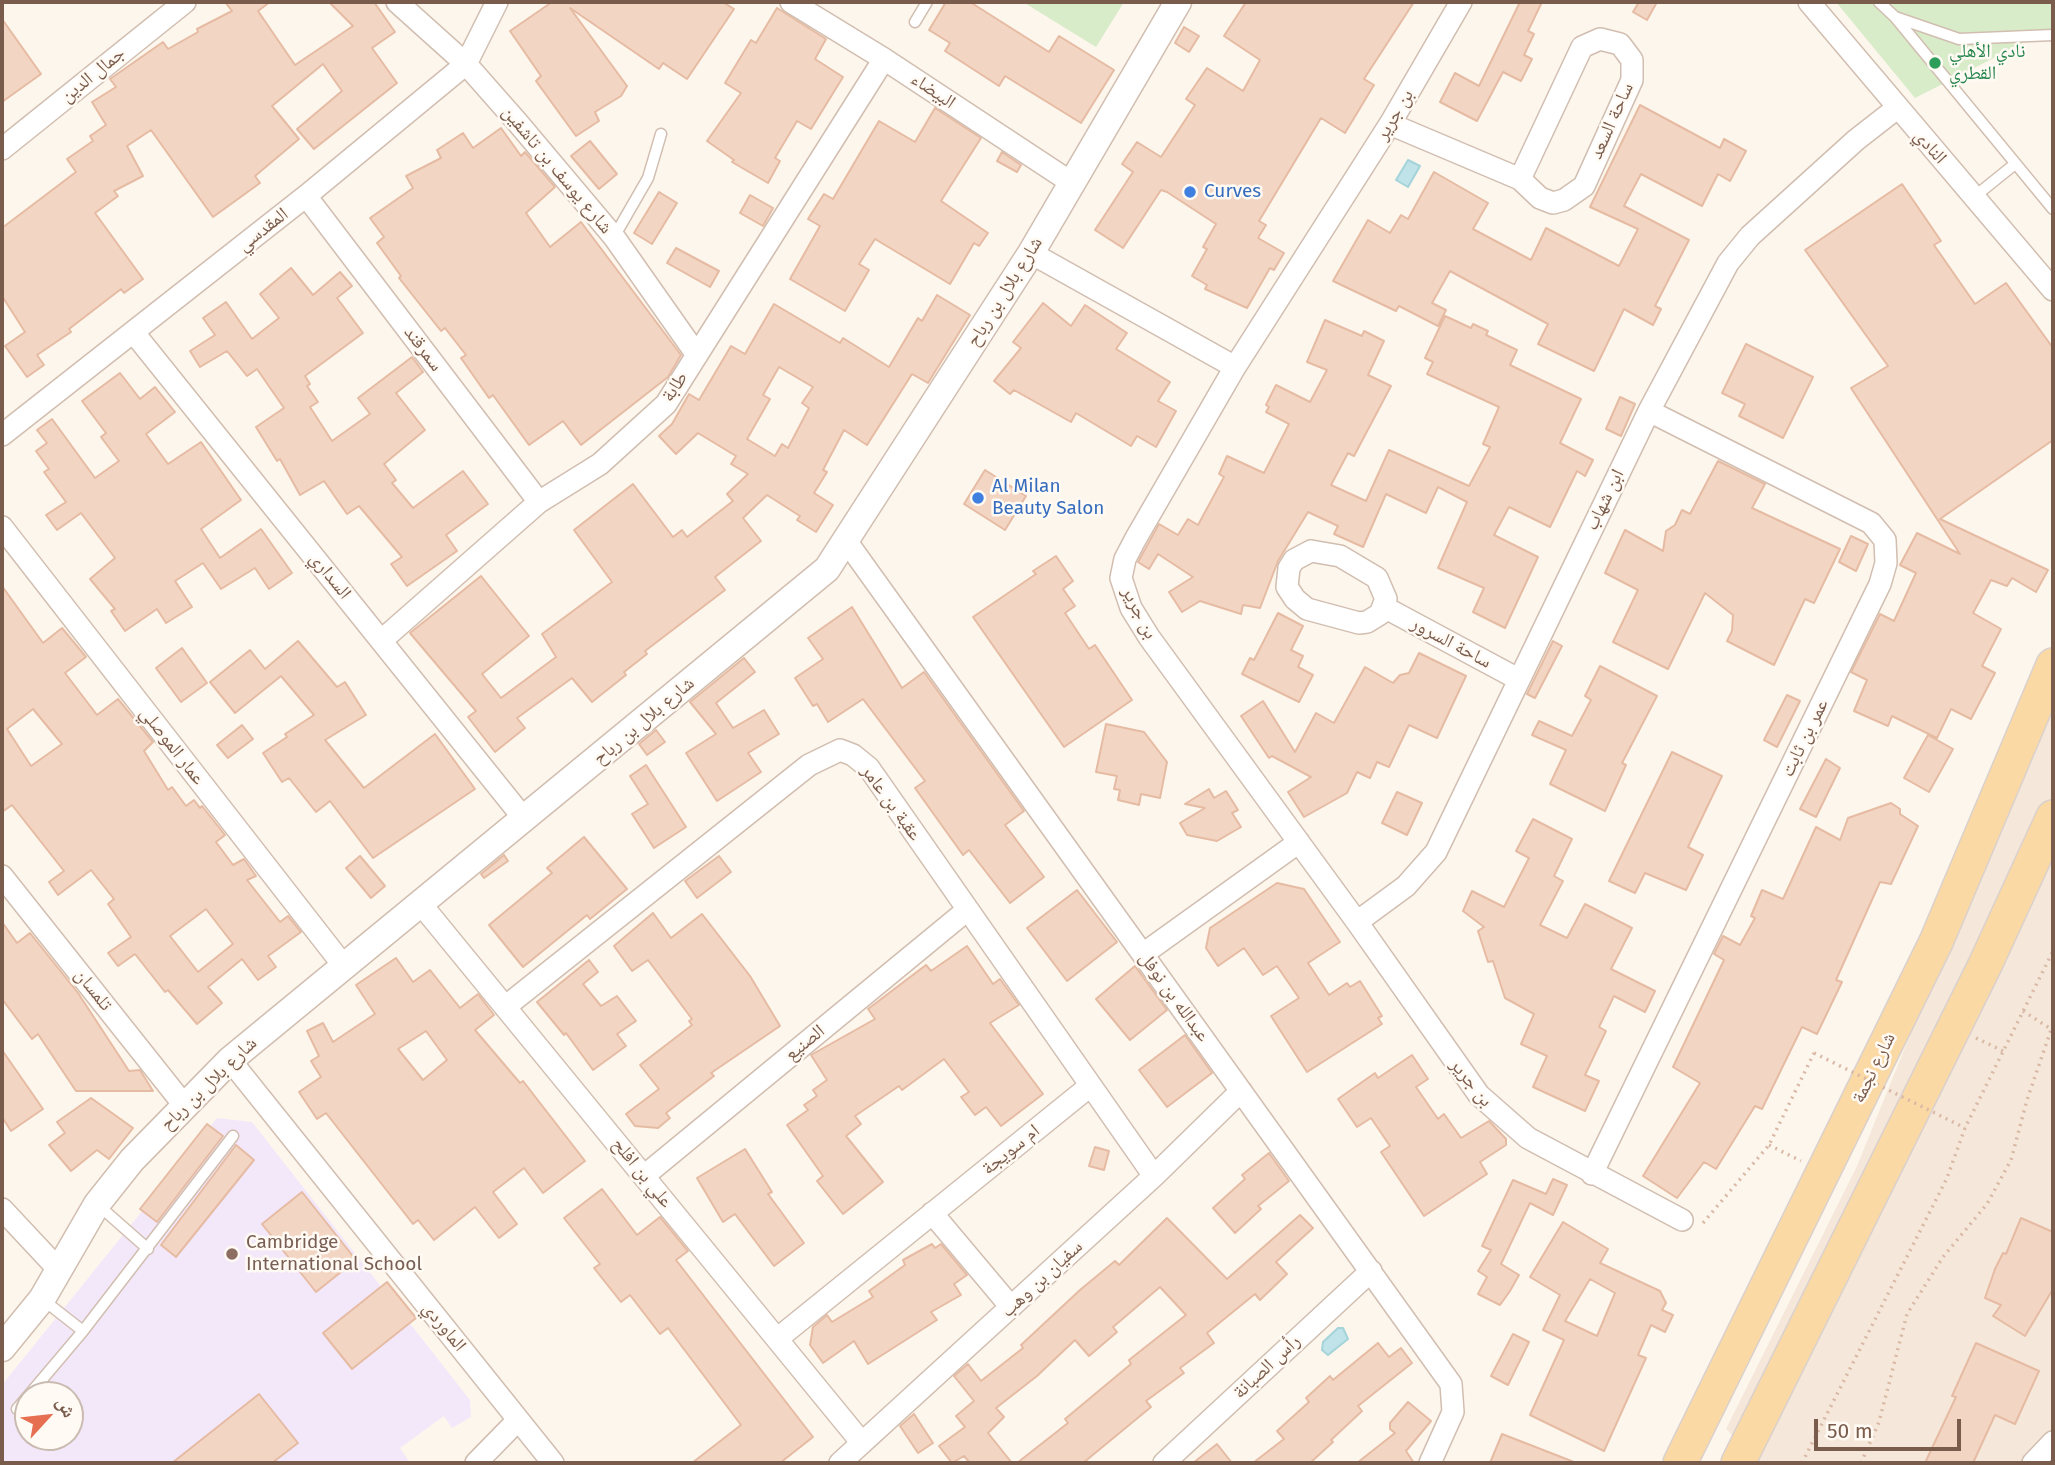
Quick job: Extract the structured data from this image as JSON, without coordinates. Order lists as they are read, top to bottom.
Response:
{
  "streets": {
    "main road": ["شارع نجمة"],
    "street": [
      "جمال الدين",
      "البيضاء",
      "بن جرير",
      "ساحة السعد",
      "النادي",
      "شارع يوسف بن تاشفين",
      "المقدسي",
      "شارع بلال بن رباح",
      "سمرقند",
      "طابة",
      "ابن شهاب",
      "السداري",
      "ساحة السرور",
      "عمر بن ثابت",
      "عمار الموصلي",
      "عقبة بن عامر",
      "تلمسان",
      "عبدالله بن نوفل",
      "الصنيع",
      "ام سويجة",
      "علي بن افلح",
      "سفيان بن وهب",
      "الماوردي",
      "رأس الصبانة"
    ]
  },
  "crossings": [
    ["البيضاء", "شارع بلال بن رباح"],
    ["البيضاء", "طابة"],
    ["بن جرير", "ساحة السعد"],
    ["بن جرير", "ابن شهاب"],
    ["بن جرير", "عمر بن ثابت"],
    ["النادي", "ابن شهاب"],
    ["شارع يوسف بن تاشفين", "المقدسي"],
    ["شارع يوسف بن تاشفين", "طابة"],
    ["المقدسي", "سمرقند"],
    ["المقدسي", "السداري"],
    ["شارع بلال بن رباح", "السداري"],
    ["شارع بلال بن رباح", "عمار الموصلي"],
    ["شارع بلال بن رباح", "تلمسان"],
    ["شارع بلال بن رباح", "عبدالله بن نوفل"],
    ["شارع بلال بن رباح", "علي بن افلح"],
    ["شارع بلال بن رباح", "الماوردي"],
    ["سمرقند", "طابة"],
    ["طابة", "السداري"],
    ["ابن شهاب", "ساحة السرور"],
    ["ابن شهاب", "عمر بن ثابت"],
    ["عقبة بن عامر", "الصنيع"],
    ["عقبة بن عامر", "ام سويجة"],
    ["عقبة بن عامر", "علي بن افلح"],
    ["عقبة بن عامر", "سفيان بن وهب"],
    ["عبدالله بن نوفل", "سفيان بن وهب"],
    ["عبدالله بن نوفل", "رأس الصبانة"],
    ["الصنيع", "علي بن افلح"],
    ["ام سويجة", "علي بن افلح"],
    ["علي بن افلح", "سفيان بن وهب"]
  ],
  "places": [
    "نادي الأهلي القطري",
    "Curves",
    "Al Milan Beauty Salon",
    "Cambridge International School"
  ],
  "scale_bar": "50 m",
  "north": "top right"
}
